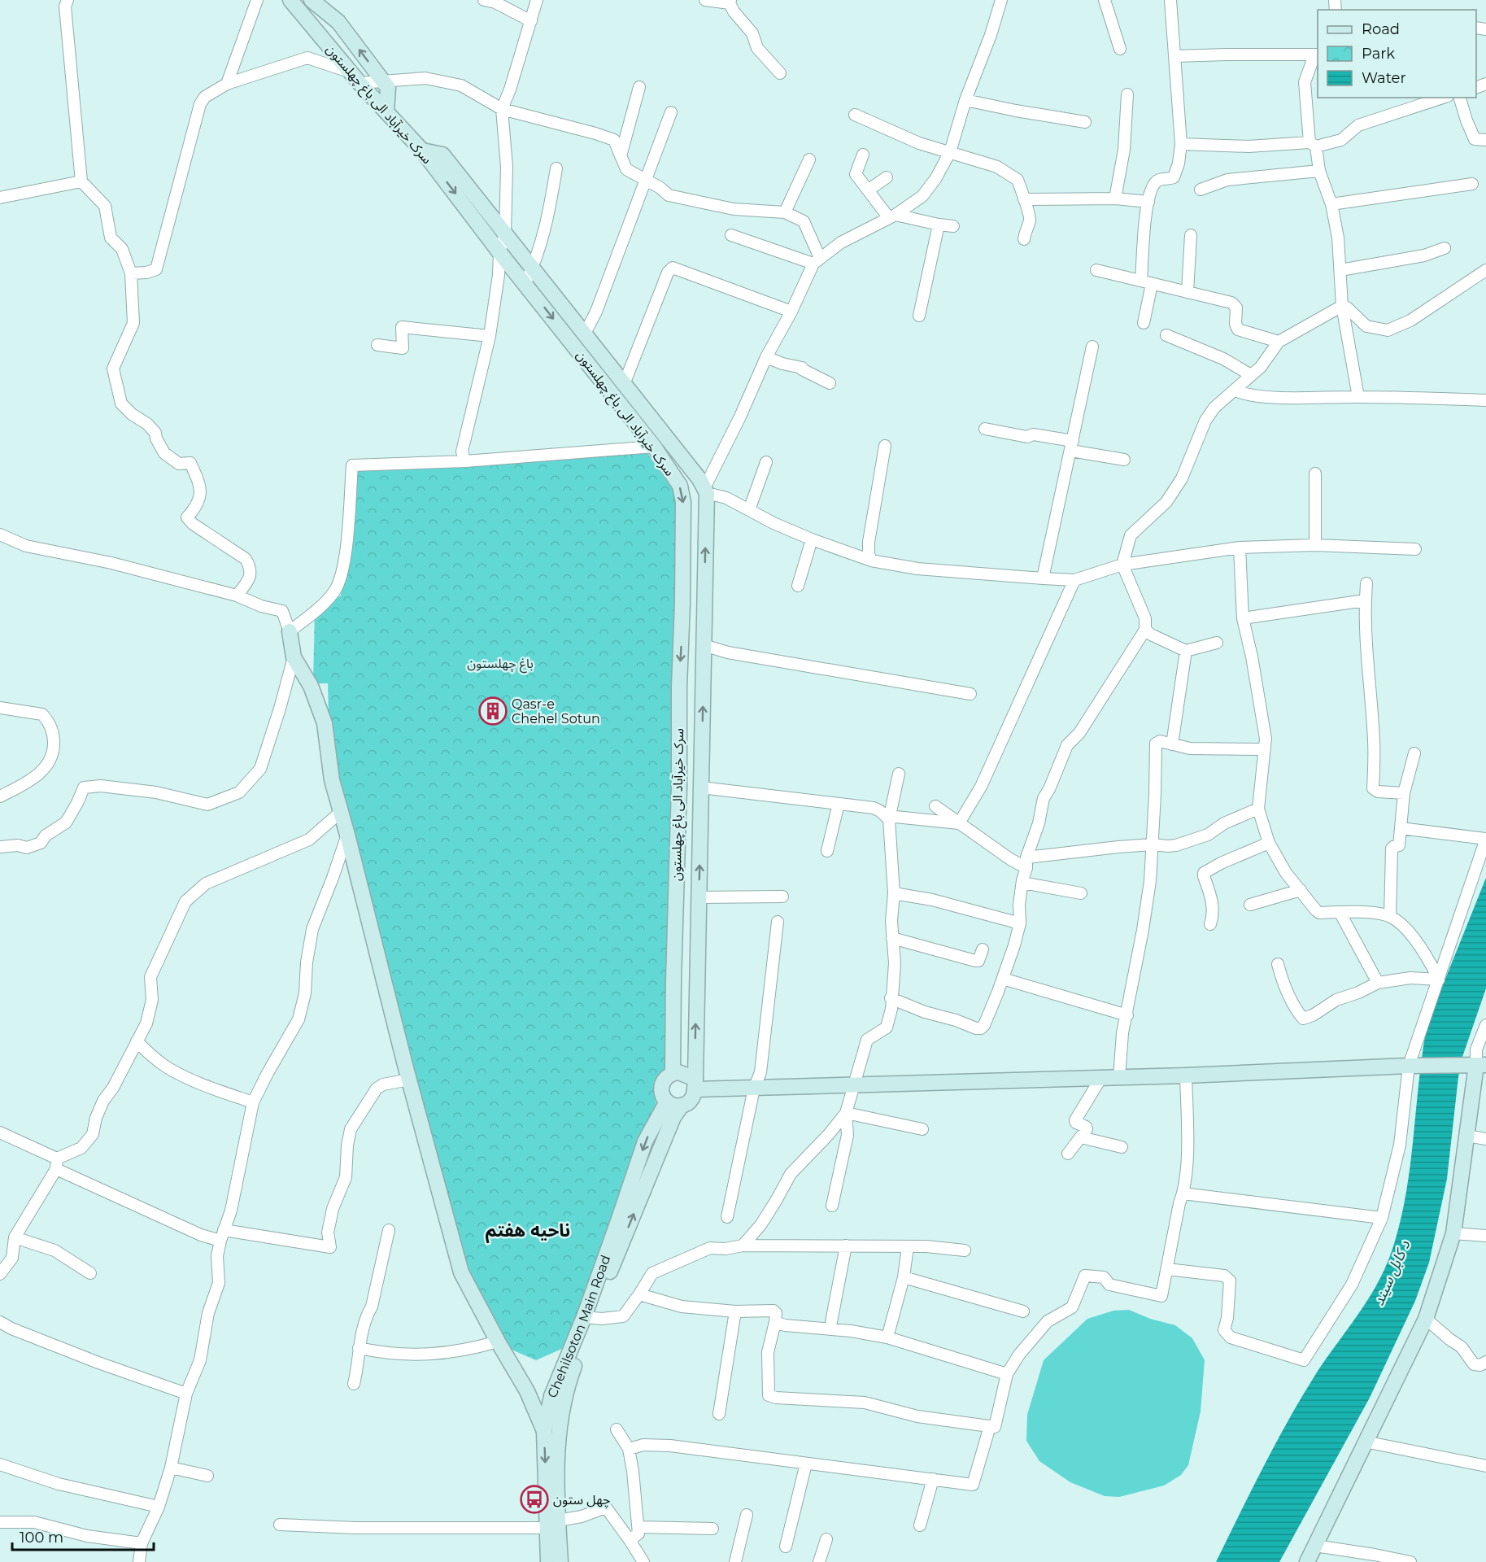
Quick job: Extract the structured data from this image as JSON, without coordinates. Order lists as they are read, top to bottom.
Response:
{
  "streets": {
    "main road": ["سرک خیرآباد الی باغ چهلستون", "Chehilsoton Main Road"]
  },
  "crossings": [
    ["سرک خیرآباد الی باغ چهلستون", "Chehilsoton Main Road"]
  ],
  "districts": ["ناحیه هفتم"],
  "water": ["د کابل سيند"],
  "parks": ["باغ چهلستون"],
  "places": {
    "building": ["Qasr-e Chehel Sotun"],
    "bus stop": ["چهل ستون"]
  },
  "legend": ["Road", "Park", "Water"],
  "scale_bar": "100 m"
}
